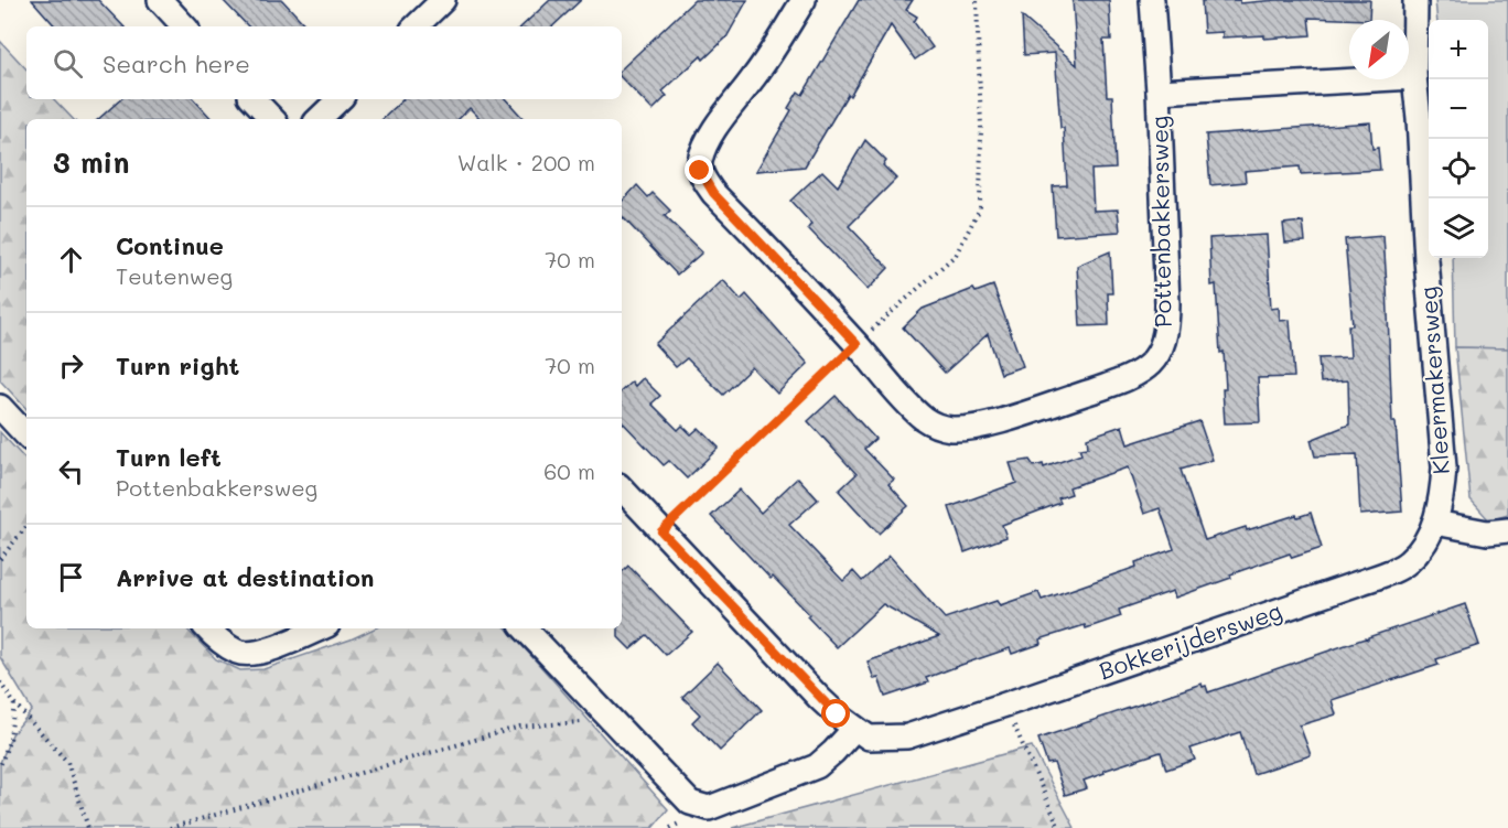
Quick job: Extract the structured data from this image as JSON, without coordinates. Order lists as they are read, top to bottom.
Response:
{
  "streets": {
    "street": ["Pottenbakkersweg", "Kleermakersweg", "Bokkerijdersweg"]
  },
  "crossings": [
    ["Pottenbakkersweg", "Kleermakersweg"],
    ["Kleermakersweg", "Bokkerijdersweg"]
  ],
  "north": "bottom left",
  "page": {
    "map_buttons": ["+", "−"],
    "search": "Search here",
    "heading": ["3 min", "Walk · 200 m"],
    "list": [
      ["Continue", "Teutenweg", "70 m"],
      ["Turn right", "70 m"],
      ["Turn left", "Pottenbakkersweg", "60 m"],
      "Arrive at destination"
    ]
  }
}
